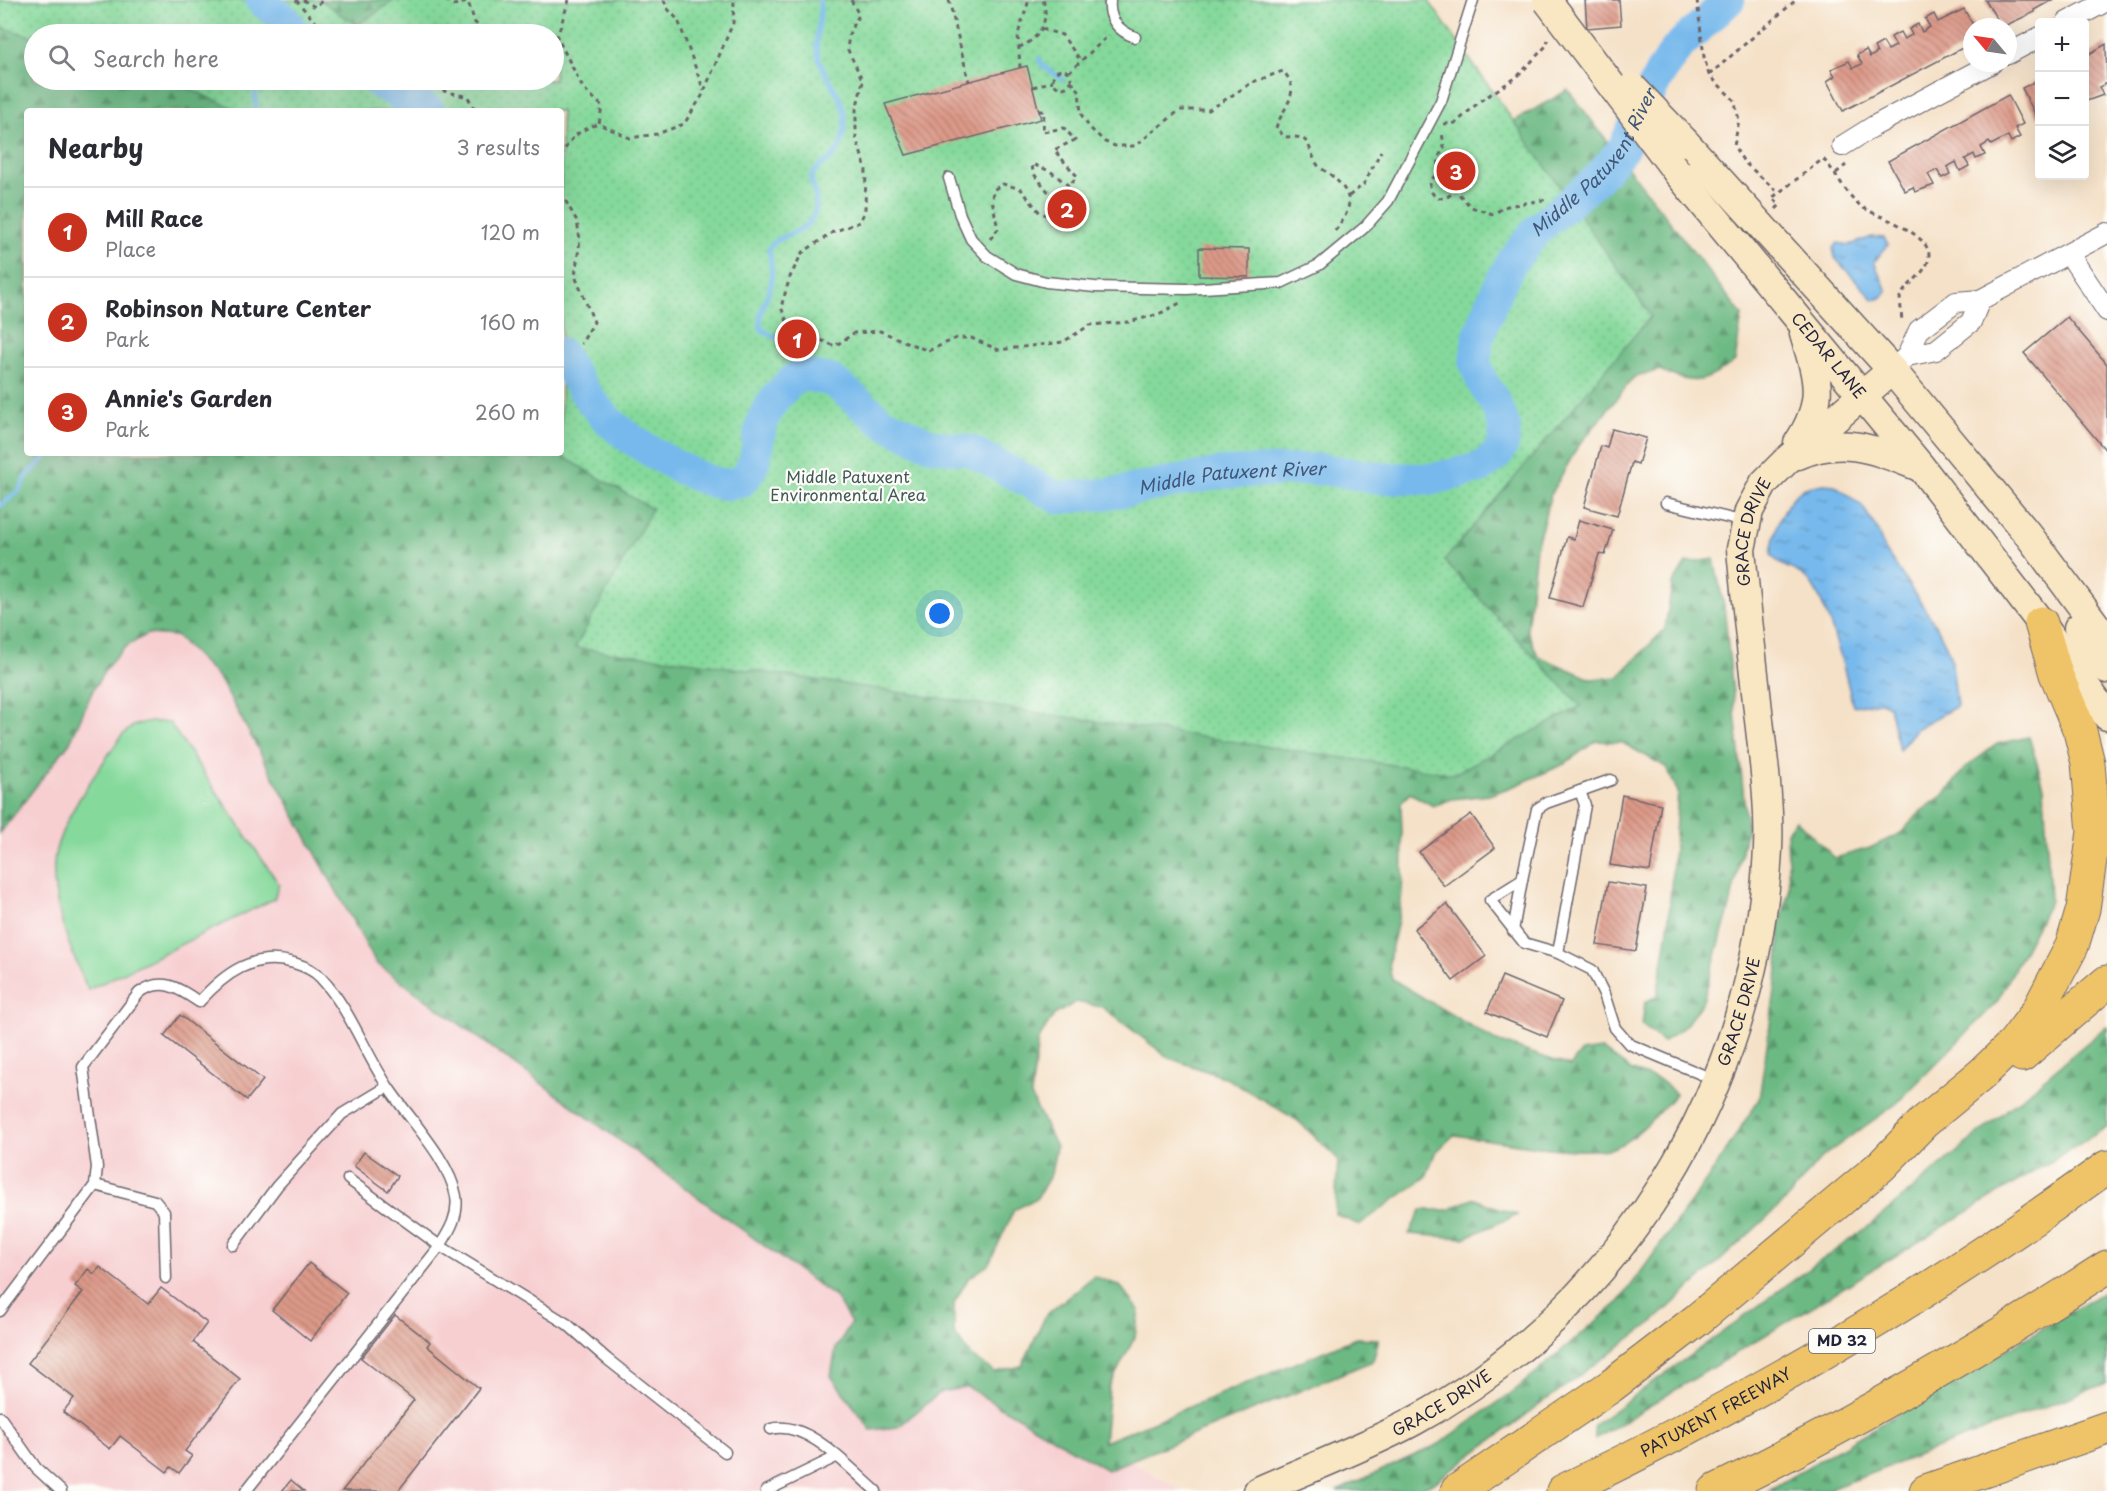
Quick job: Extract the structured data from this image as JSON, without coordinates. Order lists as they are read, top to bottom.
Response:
{
  "streets": {
    "highway": ["MD 32", "PATUXENT FREEWAY"],
    "main road": ["CEDAR LANE", "GRACE DRIVE"]
  },
  "crossings": [
    ["CEDAR LANE", "GRACE DRIVE"]
  ],
  "water": ["Middle Patuxent River"],
  "parks": ["Middle Patuxent Environmental Area"],
  "north": "top left",
  "page": {
    "map_buttons": ["+", "−"],
    "search": "Search here",
    "heading": ["Nearby", "3 results"],
    "pins": ["3", "2", "1"],
    "list": [
      {
        "mark": "1",
        "name": "Mill Race",
        "note": "Place",
        "value": "120 m"
      },
      {
        "mark": "2",
        "name": "Robinson Nature Center",
        "note": "Park",
        "value": "160 m"
      },
      {
        "mark": "3",
        "name": "Annie's Garden",
        "note": "Park",
        "value": "260 m"
      }
    ]
  }
}
